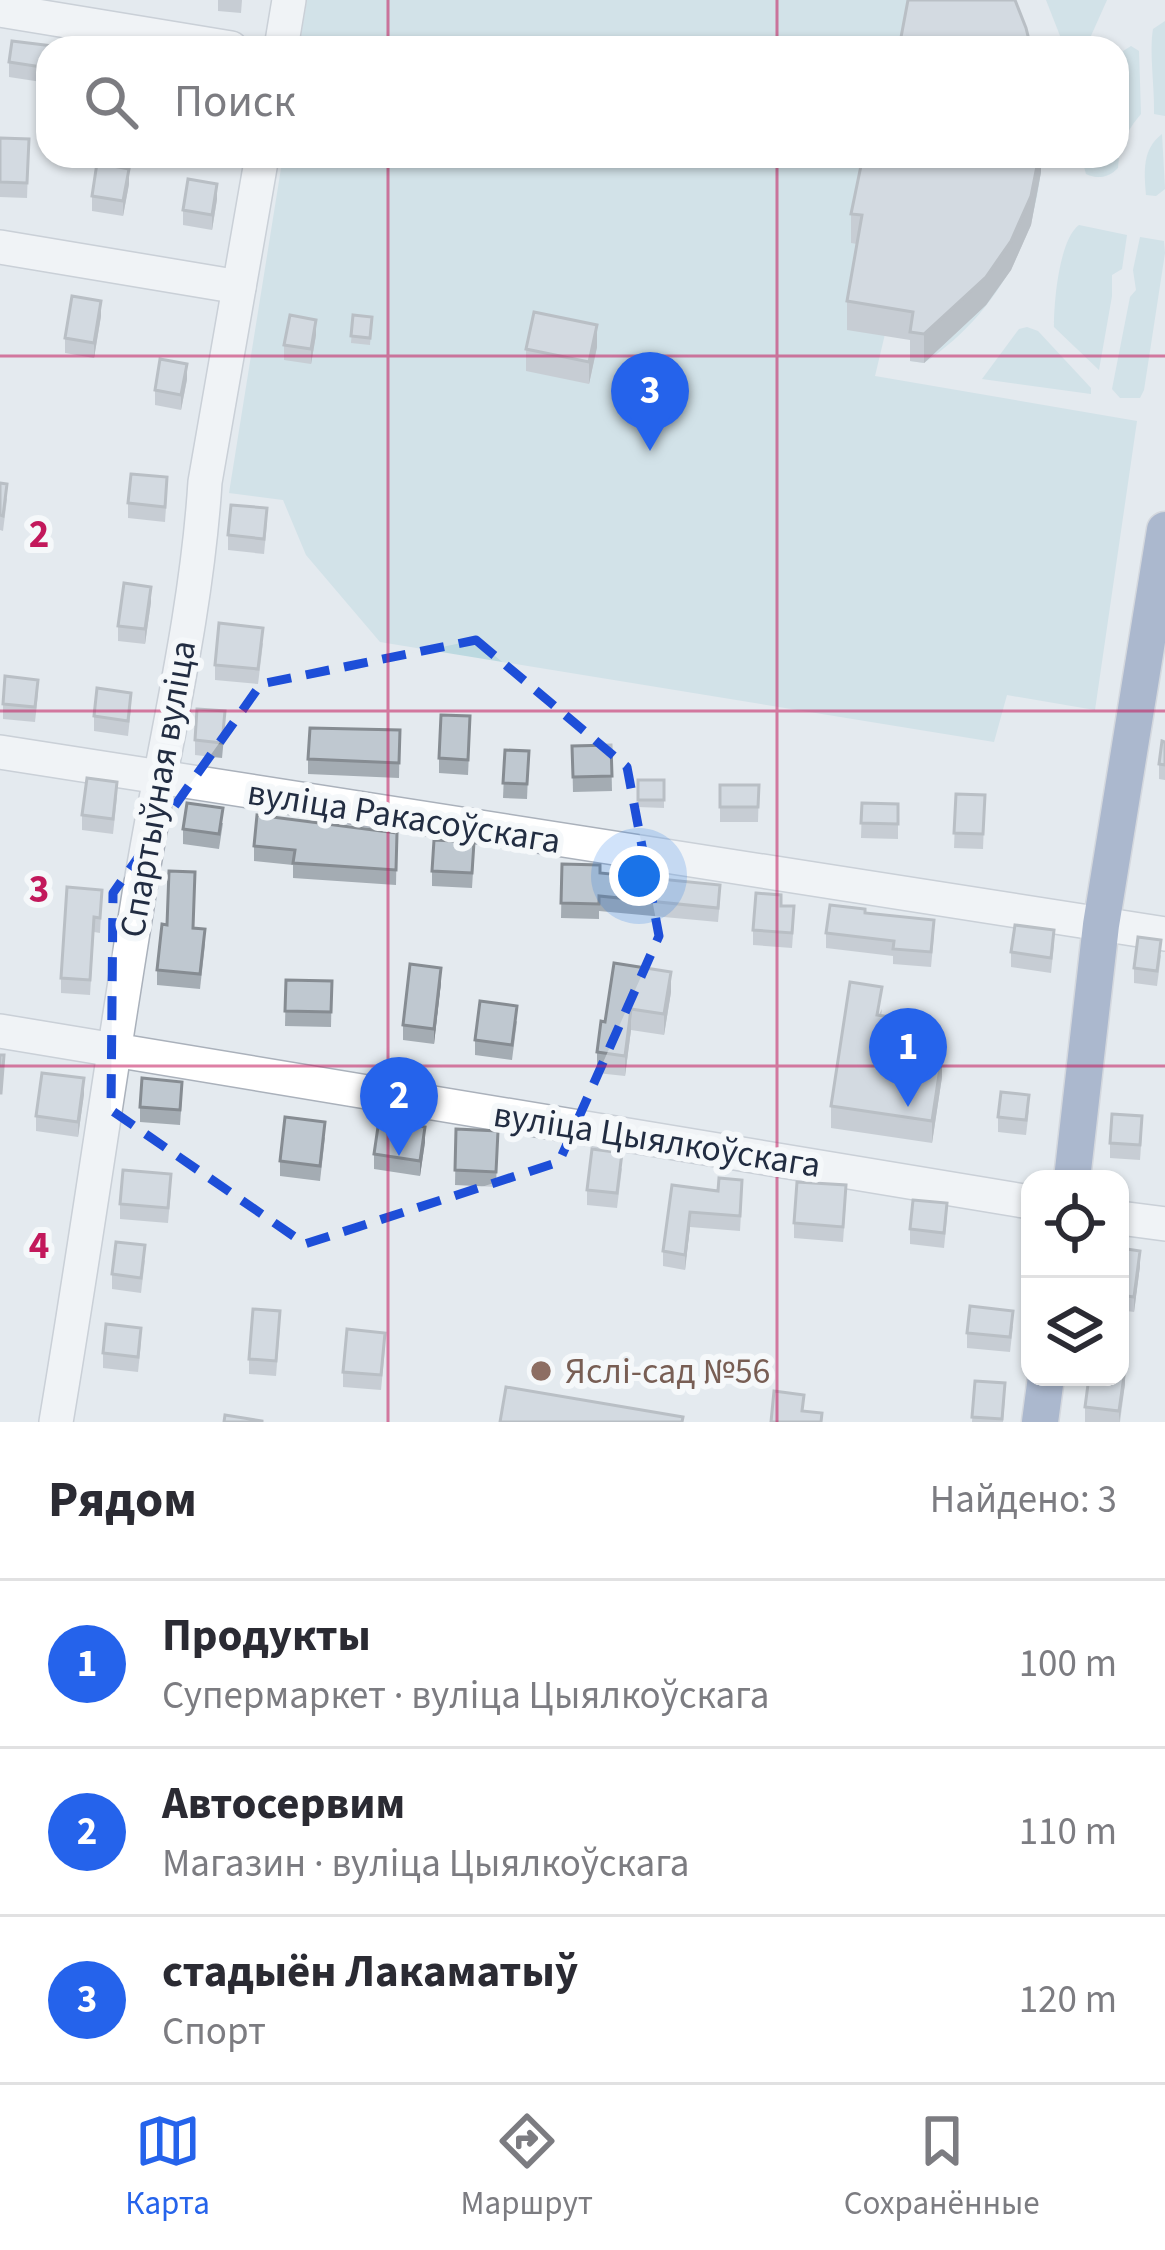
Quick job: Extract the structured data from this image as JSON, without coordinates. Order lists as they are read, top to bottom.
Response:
{
  "streets": {
    "street": ["Спартыўная вуліца", "вуліца Ракасоўскага", "вуліца Цыялкоўскага"]
  },
  "crossings": [
    ["Спартыўная вуліца", "вуліца Ракасоўскага"],
    ["Спартыўная вуліца", "вуліца Цыялкоўскага"]
  ],
  "places": ["Яслі-сад №56"],
  "page": {
    "search": "Поиск",
    "pins": ["3", "1", "2"],
    "heading": ["Рядом", "Найдено: 3"],
    "list": [
      {
        "mark": "1",
        "name": "Продукты",
        "note": "Супермаркет · вуліца Цыялкоўскага",
        "value": "100 m"
      },
      {
        "mark": "2",
        "name": "Автосервим",
        "note": "Магазин · вуліца Цыялкоўскага",
        "value": "110 m"
      },
      {
        "mark": "3",
        "name": "стадыён Лакаматыў",
        "note": "Спорт",
        "value": "120 m"
      }
    ],
    "nav": ["Карта", "Маршрут", "Сохранённые"]
  },
  "grid": {
    "rows": ["2", "3", "4"]
  }
}
